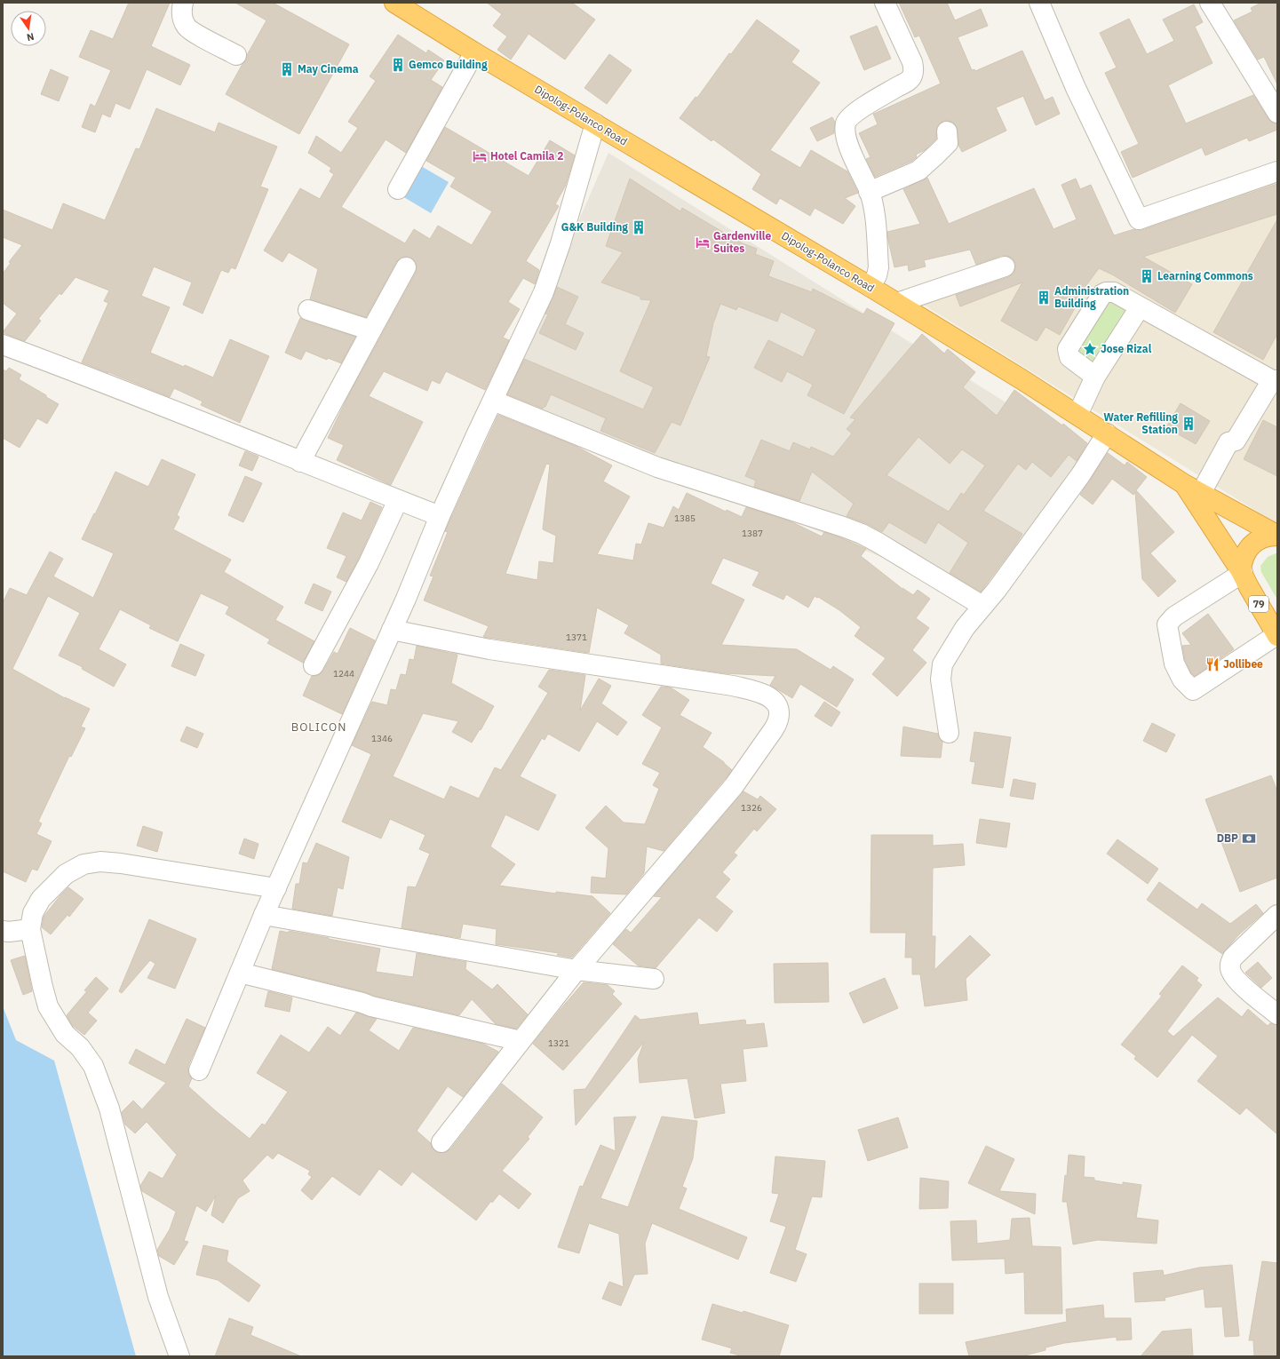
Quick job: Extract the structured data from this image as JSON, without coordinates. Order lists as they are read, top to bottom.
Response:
{
  "streets": {
    "highway": ["Dipolog-Polanco Road", "79"]
  },
  "districts": ["BOLICON"],
  "places": {
    "building": [
      "Gemco Building",
      "May Cinema",
      "G&K Building",
      "Learning Commons",
      "Administration Building",
      "Water Refilling Station"
    ],
    "hotel": ["Hotel Camila 2", "Gardenville Suites"],
    "place": ["Jose Rizal"],
    "restaurant": ["Jollibee"],
    "bank": ["DBP"]
  },
  "house_numbers": [
    "1385",
    "1387",
    "1371",
    "1244",
    "1346",
    "1326",
    "1321"
  ],
  "north": "bottom"
}
